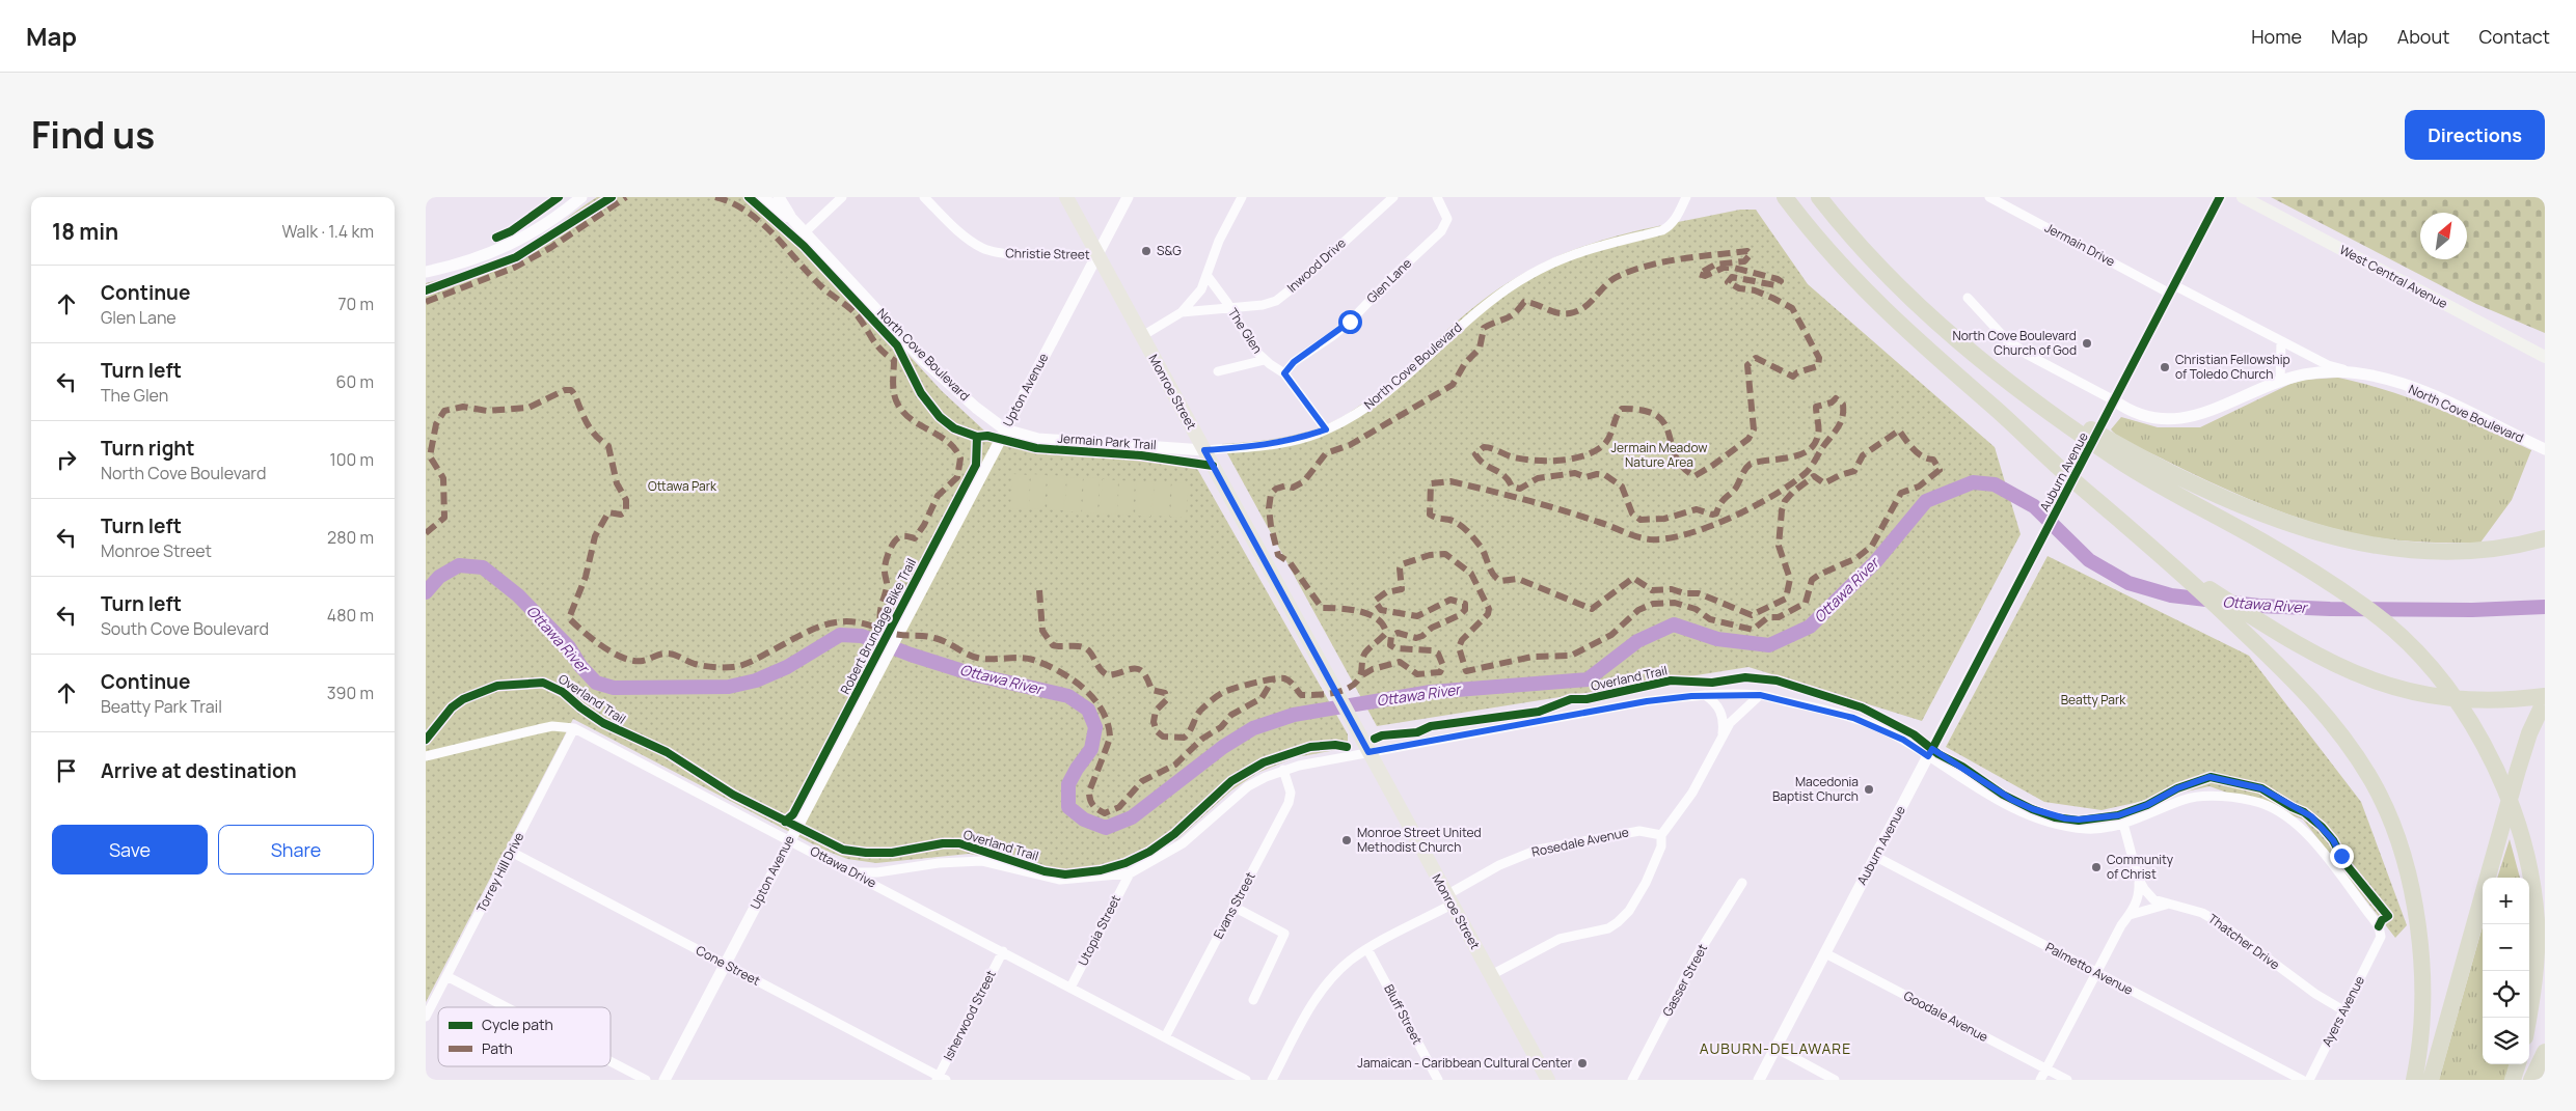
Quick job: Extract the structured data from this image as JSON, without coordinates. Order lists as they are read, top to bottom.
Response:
{
  "streets": {
    "main road": ["West Central Avenue", "Monroe Street"],
    "street": [
      "Jermain Drive",
      "Christie Street",
      "Inwood Drive",
      "Glen Lane",
      "The Glen",
      "North Cove Boulevard",
      "Upton Avenue",
      "Auburn Avenue",
      "Rosedale Avenue",
      "Ottawa Drive",
      "Torrey Hill Drive",
      "Evans Street",
      "Utopia Street",
      "Thatcher Drive",
      "Cone Street",
      "Palmetto Avenue",
      "Gasser Street",
      "Ayers Avenue",
      "Bluff Street",
      "Isherwood Street",
      "Goodale Avenue"
    ],
    "cycle path": ["Jermain Park Trail", "Overland Trail"]
  },
  "crossings": [
    ["Jermain Drive", "North Cove Boulevard"],
    ["Jermain Drive", "Auburn Avenue"],
    ["Christie Street", "Upton Avenue"],
    ["Christie Street", "Monroe Street"],
    ["Inwood Drive", "The Glen"],
    ["Inwood Drive", "Monroe Street"],
    ["Glen Lane", "The Glen"],
    ["The Glen", "North Cove Boulevard"],
    ["North Cove Boulevard", "Upton Avenue"],
    ["North Cove Boulevard", "Monroe Street"],
    ["North Cove Boulevard", "Auburn Avenue"],
    ["Upton Avenue", "Monroe Street"],
    ["Upton Avenue", "Ottawa Drive"],
    ["Upton Avenue", "Cone Street"],
    ["Monroe Street", "Rosedale Avenue"],
    ["Auburn Avenue", "Palmetto Avenue"],
    ["Auburn Avenue", "Goodale Avenue"],
    ["Rosedale Avenue", "Bluff Street"],
    ["Ottawa Drive", "Torrey Hill Drive"],
    ["Ottawa Drive", "Evans Street"],
    ["Ottawa Drive", "Utopia Street"],
    ["Ottawa Drive", "Isherwood Street"],
    ["Torrey Hill Drive", "Cone Street"],
    ["Thatcher Drive", "Ayers Avenue"],
    ["Cone Street", "Isherwood Street"]
  ],
  "districts": ["AUBURN-DELAWARE"],
  "water": ["Ottawa River"],
  "parks": ["Jermain Meadow Nature Area", "Ottawa Park", "Beatty Park"],
  "places": [
    "S&G",
    "North Cove Boulevard Church of God",
    "Christian Fellowship of Toledo Church",
    "Macedonia Baptist Church",
    "Monroe Street United Methodist Church",
    "Community of Christ",
    "Jamaican - Caribbean Cultural Center"
  ],
  "legend": ["Cycle path", "Path"],
  "north": "top right",
  "page": {
    "header": "Map",
    "nav": [
      "Home",
      "Map",
      "About",
      "Contact"
    ],
    "title": "Find us",
    "buttons": [
      "Directions",
      ["Save", "Share"]
    ],
    "heading": ["18 min", "Walk · 1.4 km"],
    "list": [
      ["Continue", "Glen Lane", "70 m"],
      ["Turn left", "The Glen", "60 m"],
      ["Turn right", "North Cove Boulevard", "100 m"],
      ["Turn left", "Monroe Street", "280 m"],
      ["Turn left", "South Cove Boulevard", "480 m"],
      ["Continue", "Beatty Park Trail", "390 m"],
      "Arrive at destination"
    ],
    "map_buttons": ["+", "−"]
  }
}
